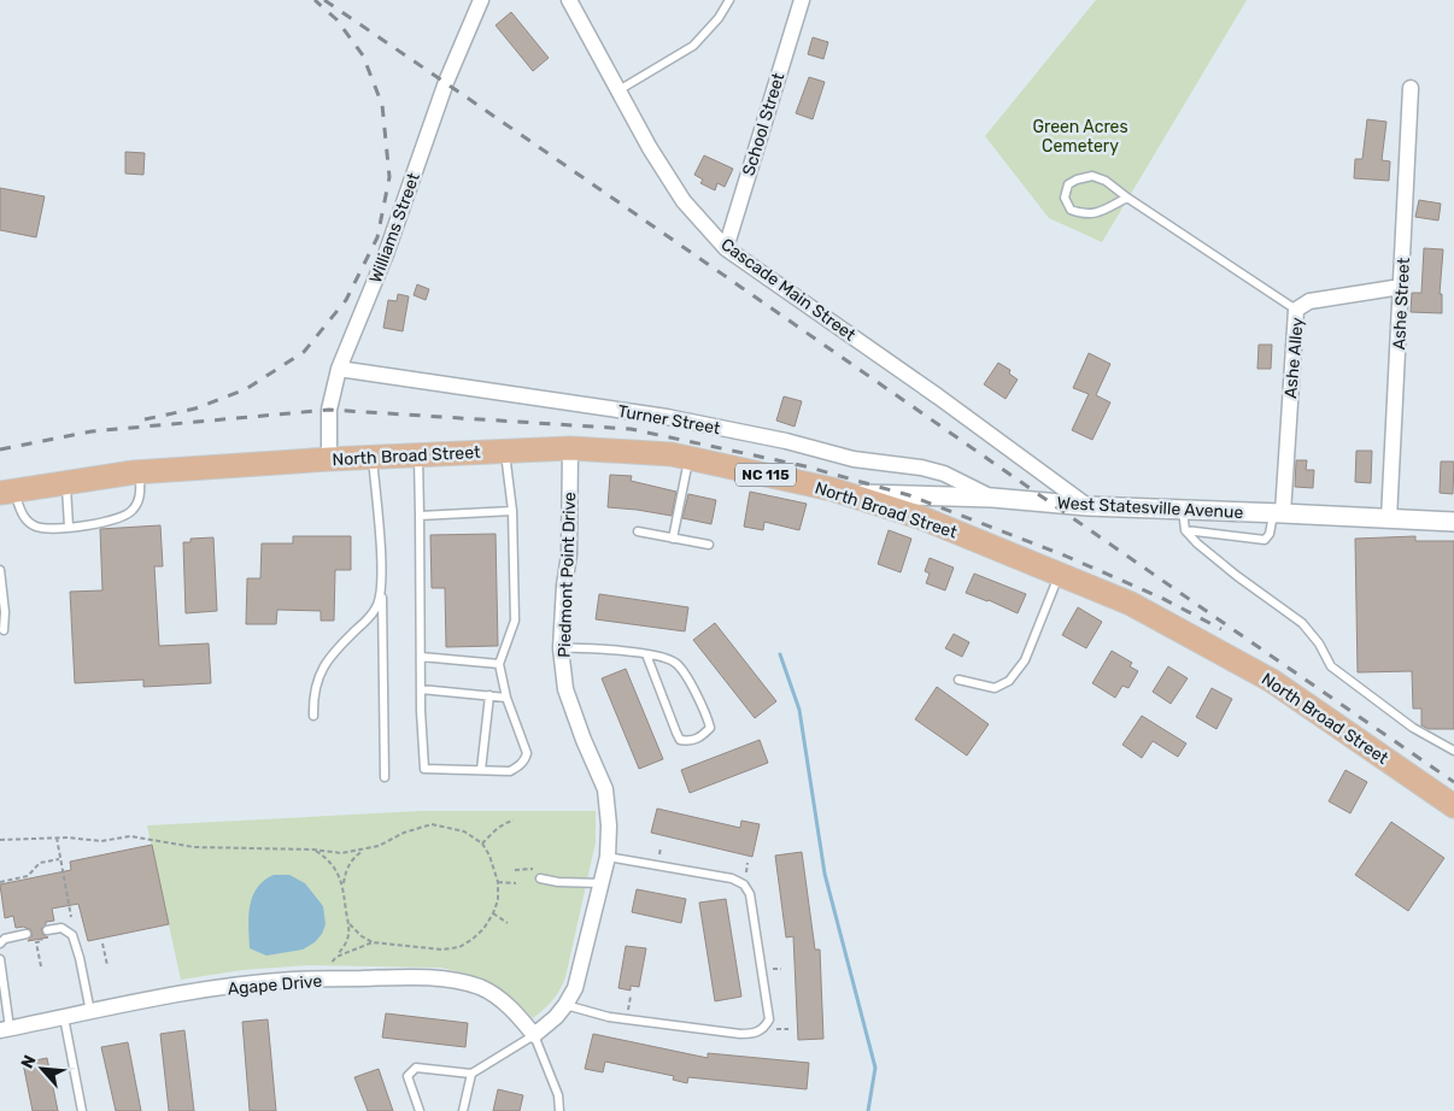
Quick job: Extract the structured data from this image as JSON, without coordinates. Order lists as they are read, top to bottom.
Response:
{
  "streets": {
    "main road": ["North Broad Street", "NC 115"],
    "street": [
      "School Street",
      "Williams Street",
      "Cascade Main Street",
      "Ashe Street",
      "Ashe Alley",
      "Turner Street",
      "West Statesville Avenue",
      "Piedmont Point Drive",
      "Agape Drive"
    ]
  },
  "crossings": [
    ["School Street", "Cascade Main Street"],
    ["Williams Street", "Turner Street"],
    ["Williams Street", "North Broad Street"],
    ["Cascade Main Street", "West Statesville Avenue"],
    ["Ashe Street", "Ashe Alley"],
    ["Ashe Street", "West Statesville Avenue"],
    ["Ashe Alley", "West Statesville Avenue"],
    ["Turner Street", "West Statesville Avenue"],
    ["North Broad Street", "West Statesville Avenue"],
    ["North Broad Street", "Piedmont Point Drive"],
    ["Piedmont Point Drive", "Agape Drive"]
  ],
  "parks": ["Green Acres Cemetery"],
  "north": "top left"
}
